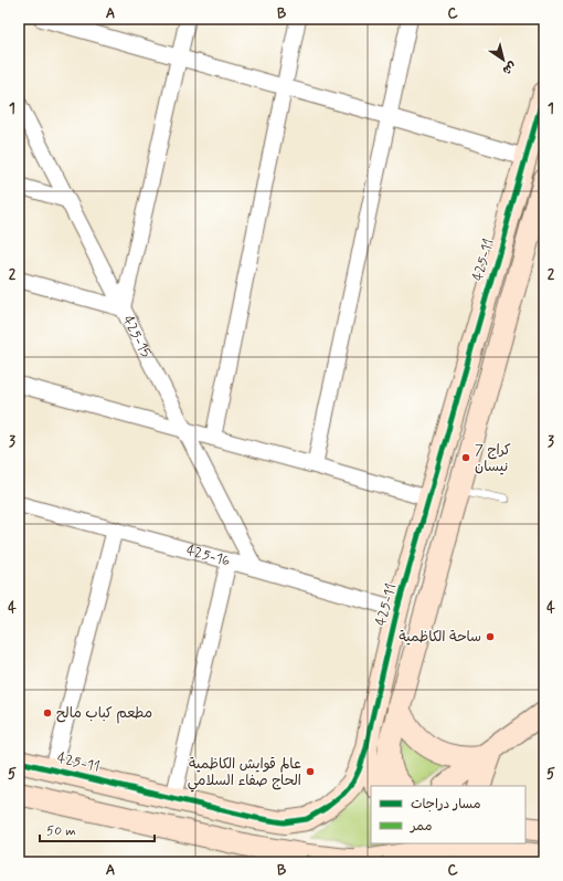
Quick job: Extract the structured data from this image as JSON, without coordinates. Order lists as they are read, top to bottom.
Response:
{
  "streets": {
    "street": ["425-11", "425-15", "425-16"]
  },
  "crossings": [
    ["425-11", "425-16"],
    ["425-15", "425-16"]
  ],
  "places": [
    "كراج 7 نيسان",
    "ساحة الكاظمية",
    "مطعم كباب مالح",
    "عالم قوايش الكاظمية الحاج صفاء السلامي"
  ],
  "legend": ["مسار دراجات", "ممر"],
  "scale_bar": "50 m",
  "north": "bottom right",
  "grid": {
    "columns": ["A", "B", "C"],
    "rows": [
      "1",
      "2",
      "3",
      "4",
      "5"
    ]
  }
}
